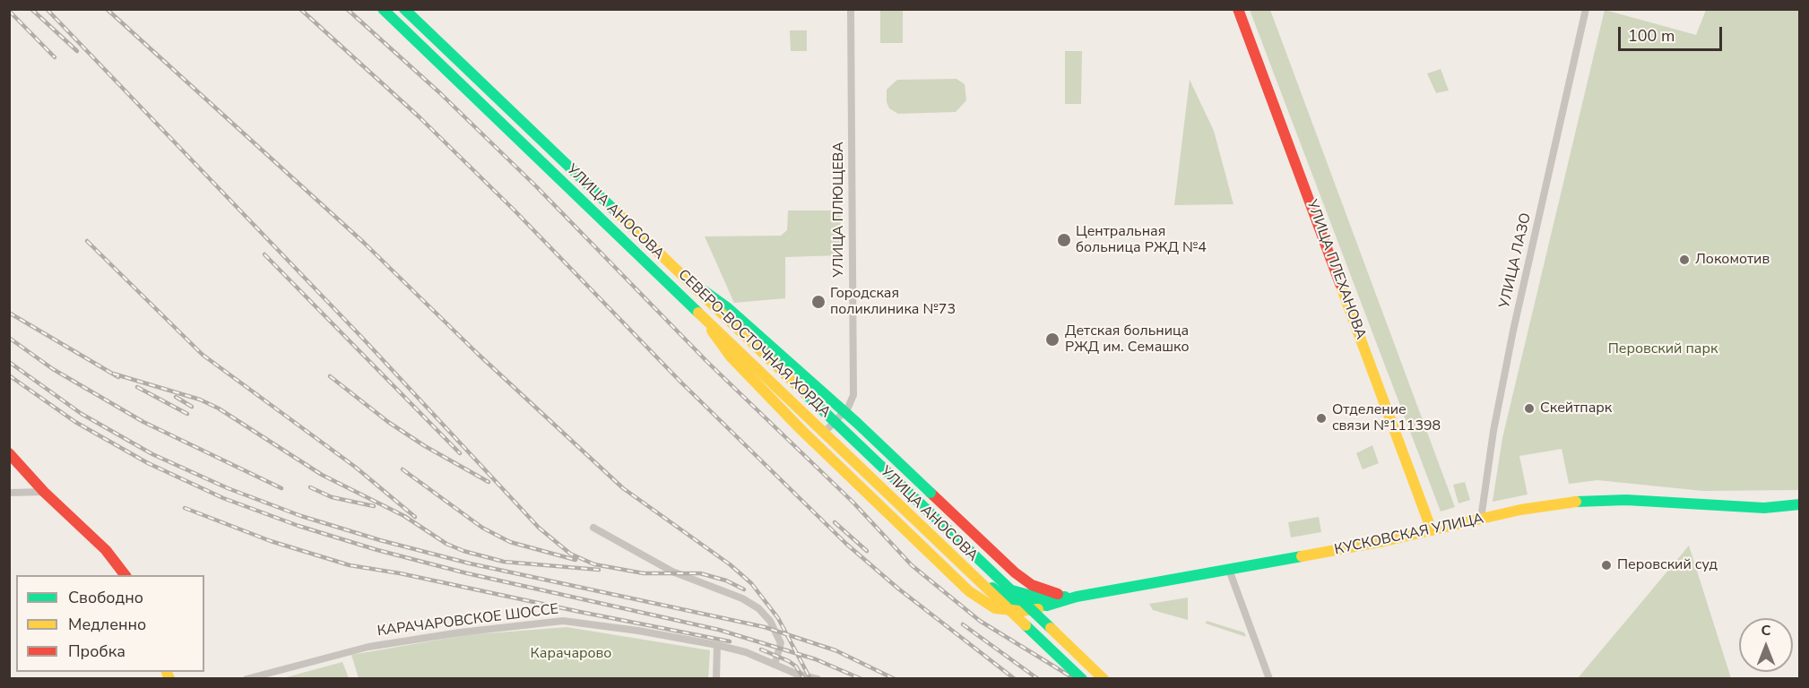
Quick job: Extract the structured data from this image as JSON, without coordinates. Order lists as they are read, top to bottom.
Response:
{
  "streets": {
    "street": [
      "УЛИЦА ПЛЮЩЕВА",
      "УЛИЦА АНОСОВА",
      "УЛИЦА ЛАЗО",
      "УЛИЦА ПЛЕХАНОВА",
      "СЕВЕРО-ВОСТОЧНАЯ ХОРДА",
      "КУСКОВСКАЯ УЛИЦА",
      "КАРАЧАРОВСКОЕ ШОССЕ"
    ]
  },
  "crossings": [
    ["УЛИЦА ПЛЮЩЕВА", "УЛИЦА АНОСОВА"],
    ["УЛИЦА АНОСОВА", "СЕВЕРО-ВОСТОЧНАЯ ХОРДА"],
    ["УЛИЦА АНОСОВА", "КУСКОВСКАЯ УЛИЦА"],
    ["УЛИЦА ЛАЗО", "КУСКОВСКАЯ УЛИЦА"],
    ["УЛИЦА ПЛЕХАНОВА", "КУСКОВСКАЯ УЛИЦА"]
  ],
  "parks": ["Перовский парк", "Карачарово"],
  "places": [
    "Центральная больница РЖД №4",
    "Локомотив",
    "Городская поликлиника №73",
    "Детская больница РЖД им. Семашко",
    "Скейтпарк",
    "Отделение связи №111398",
    "Перовский суд"
  ],
  "legend": ["Свободно", "Медленно", "Пробка"],
  "scale_bar": "100 m",
  "north": "top"
}
